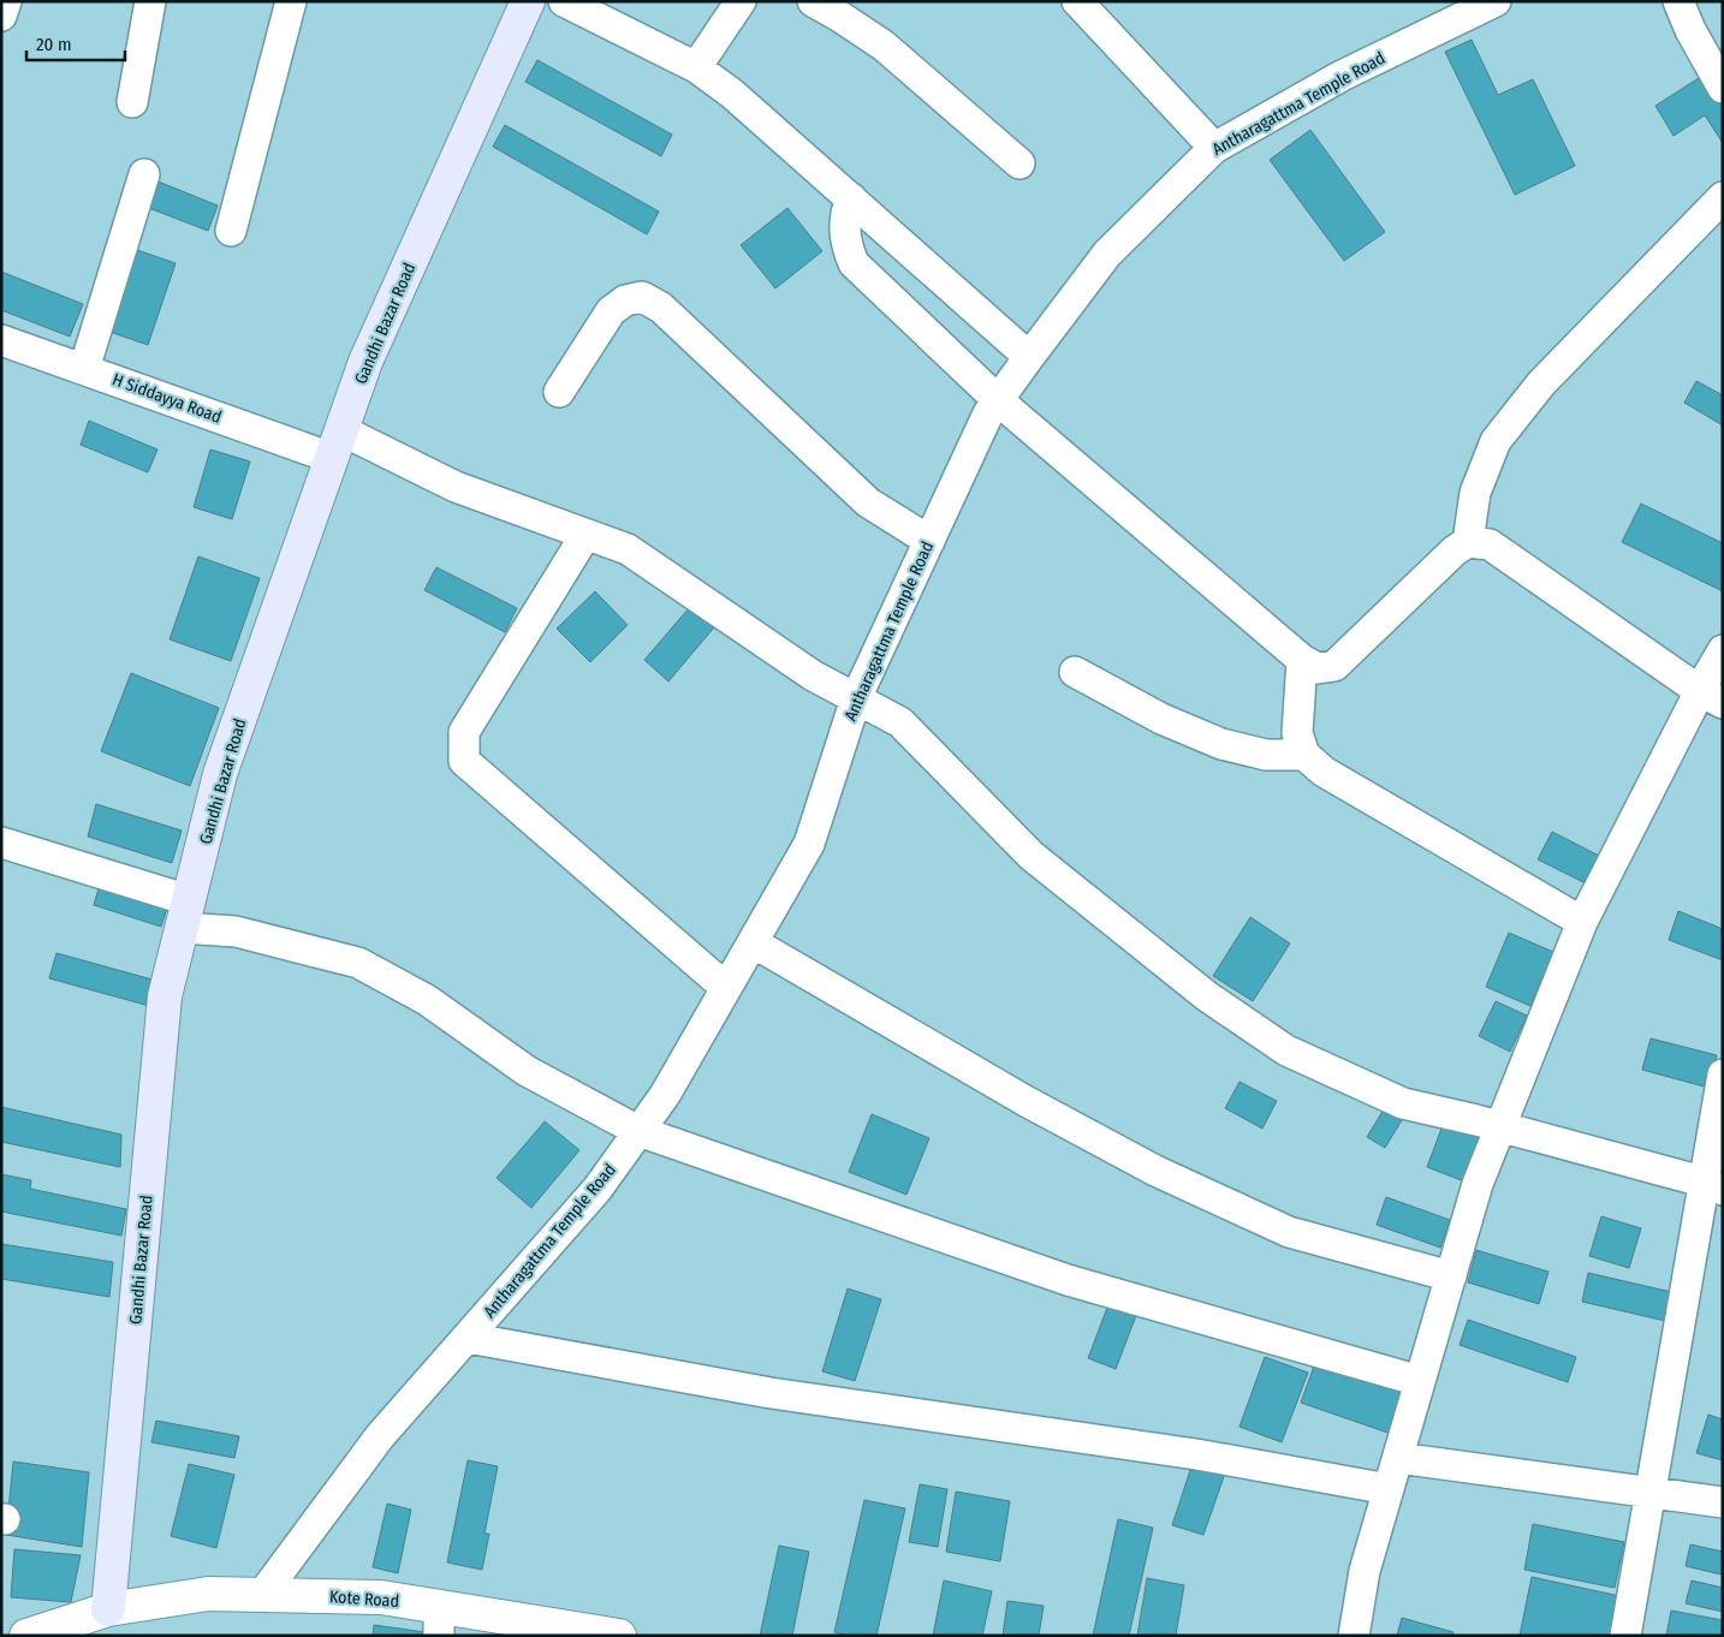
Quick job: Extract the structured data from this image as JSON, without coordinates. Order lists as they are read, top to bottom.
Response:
{
  "streets": {
    "main road": ["Gandhi Bazar Road"],
    "street": ["Antharagattma Temple Road", "H Siddayya Road", "Kote Road"]
  },
  "crossings": [
    ["Antharagattma Temple Road", "H Siddayya Road"],
    ["Antharagattma Temple Road", "Kote Road"],
    ["Gandhi Bazar Road", "H Siddayya Road"],
    ["Gandhi Bazar Road", "Kote Road"]
  ],
  "scale_bar": "20 m"
}
